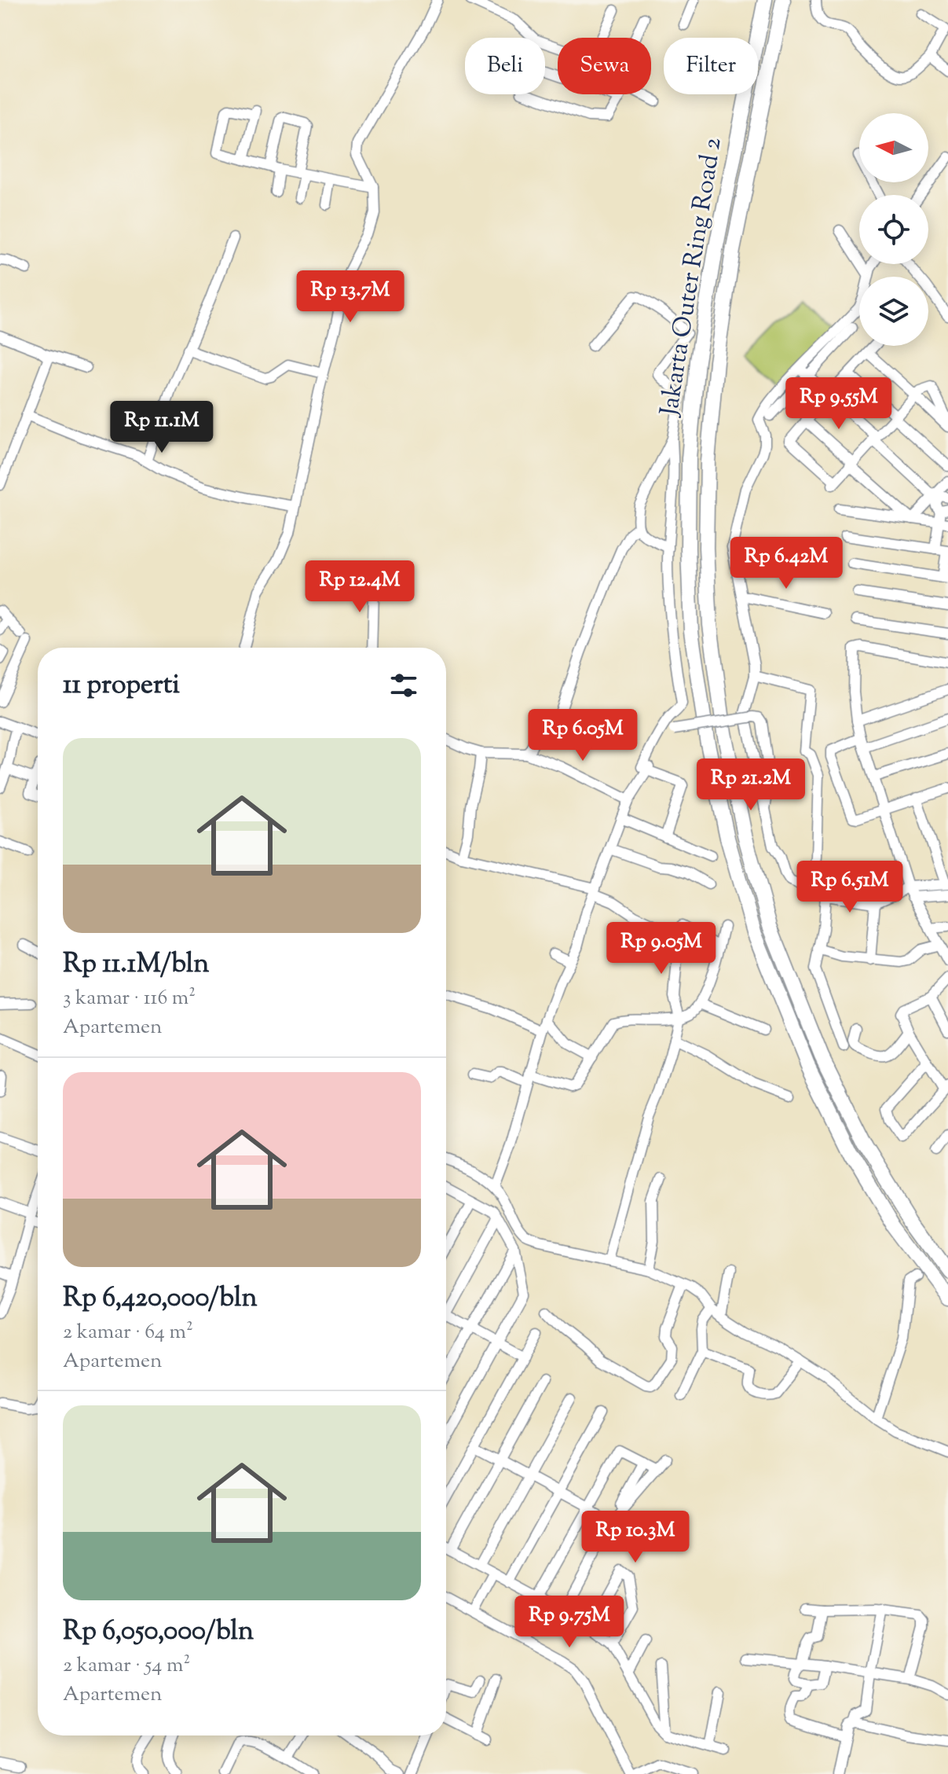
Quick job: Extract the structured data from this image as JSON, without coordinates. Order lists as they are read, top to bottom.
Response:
{
  "streets": {
    "highway": ["Jakarta Outer Ring Road 2"]
  },
  "north": "left",
  "page": {
    "chip": ["Beli", "Sewa", "Filter"],
    "price": [
      "Rp 13.7M",
      "Rp 9.55M",
      "Rp 11.1M",
      "Rp 6.42M",
      "Rp 12.4M",
      "Rp 6.05M",
      "Rp 21.2M",
      "Rp 6.51M",
      "Rp 9.05M",
      "Rp 10.3M",
      "Rp 9.75M"
    ],
    "heading": "11 properti",
    "list": [
      {
        "name": "Rp 11.1M/bln",
        "note": "3 kamar · 116 m² · Apartemen"
      },
      {
        "name": "Rp 6,420,000/bln",
        "note": "2 kamar · 64 m² · Apartemen"
      },
      {
        "name": "Rp 6,050,000/bln",
        "note": "2 kamar · 54 m² · Apartemen"
      }
    ]
  }
}
